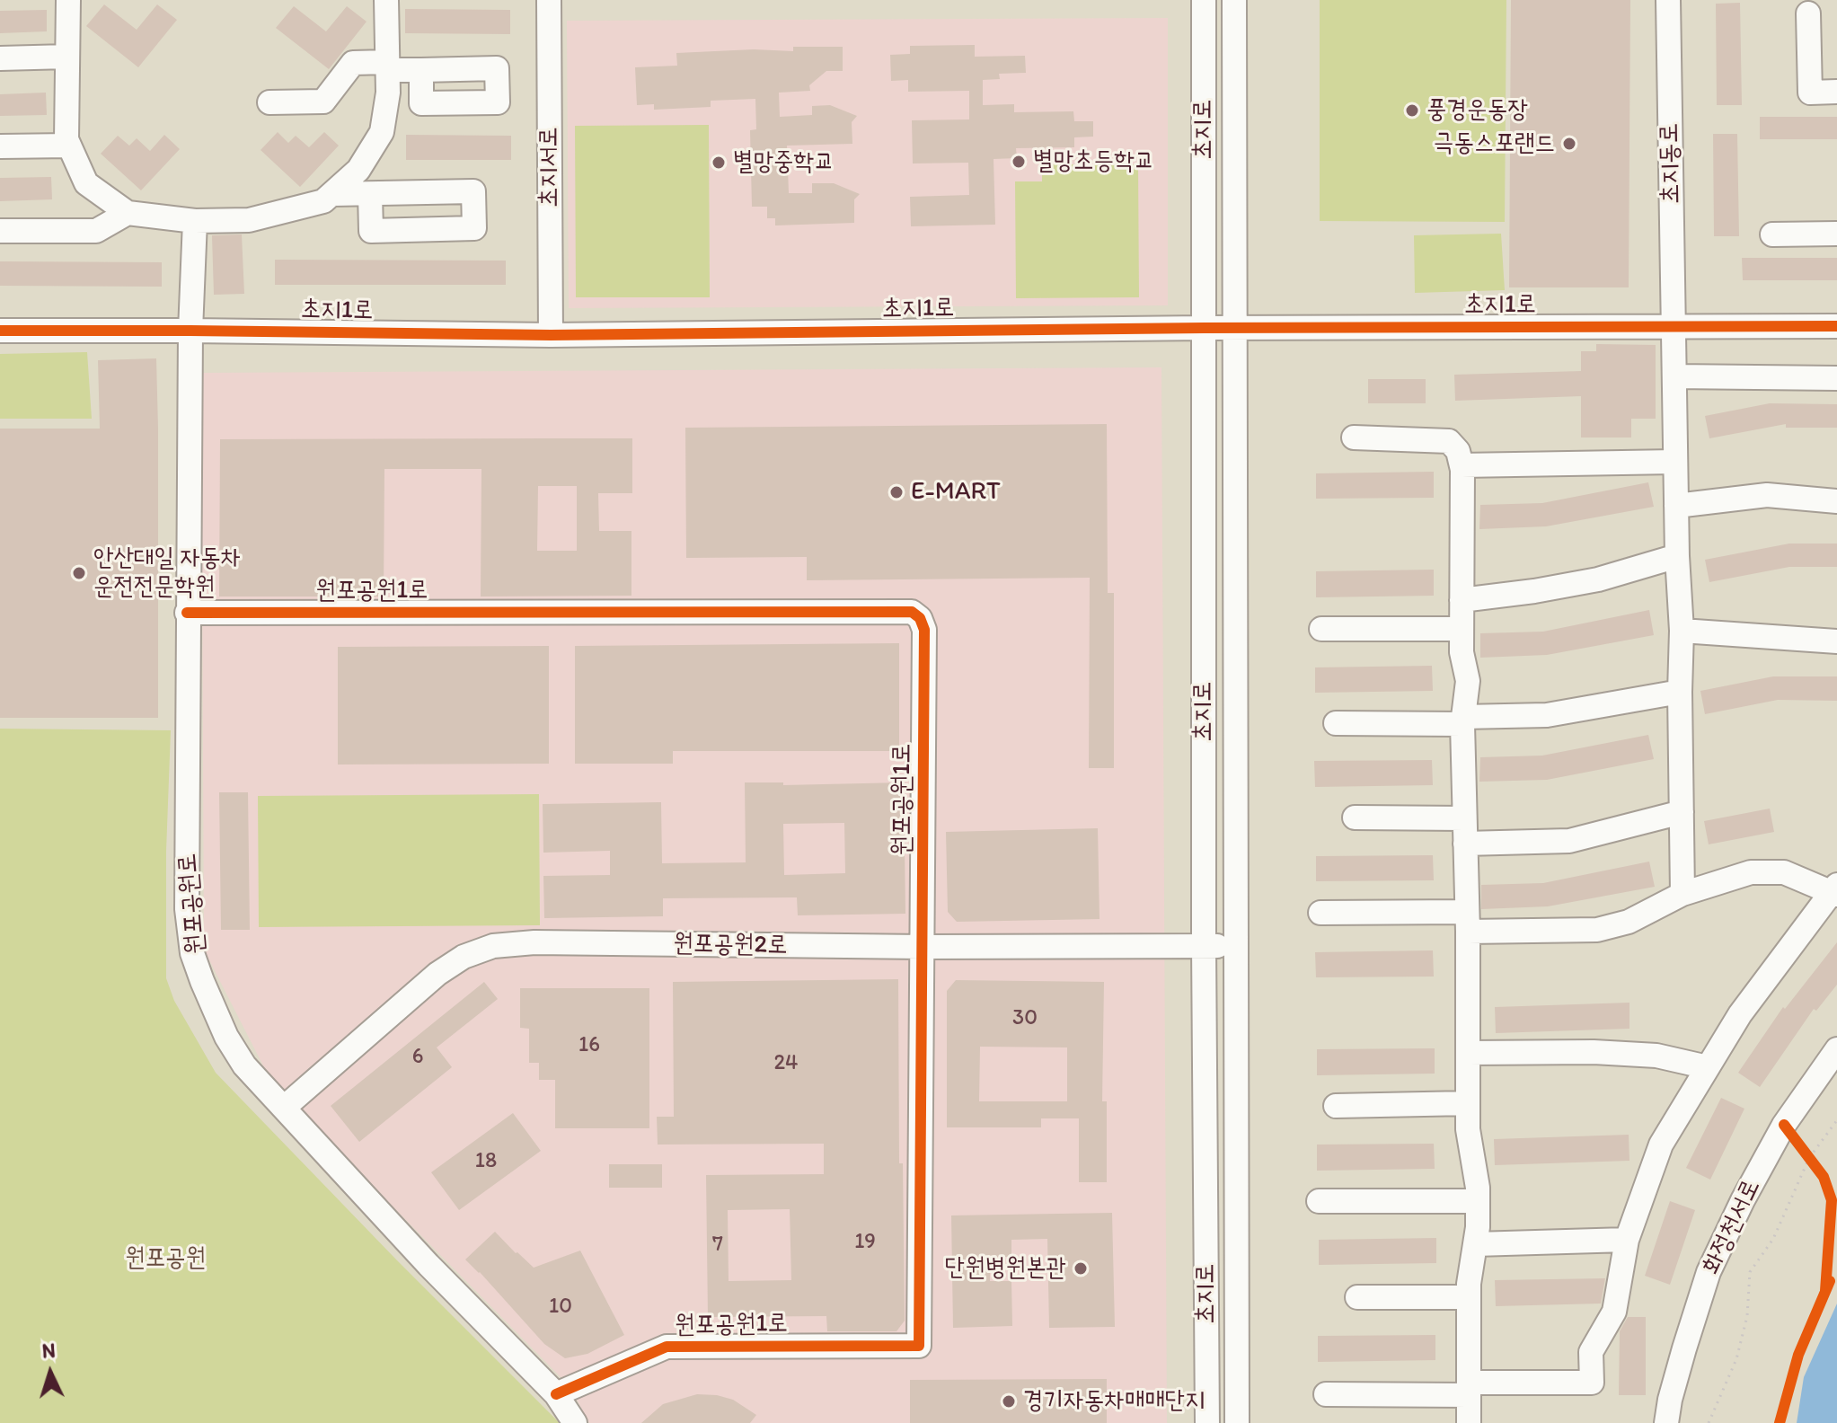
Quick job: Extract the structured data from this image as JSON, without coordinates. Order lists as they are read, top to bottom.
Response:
{
  "streets": {
    "street": [
      "초지로",
      "초지동로",
      "초지서로",
      "초지1로",
      "원포공원1로",
      "원포공원로",
      "원포공원2로",
      "화정천서로"
    ]
  },
  "crossings": [
    ["초지로", "초지1로"],
    ["초지로", "원포공원2로"],
    ["초지동로", "초지1로"],
    ["초지서로", "초지1로"],
    ["초지1로", "원포공원로"],
    ["원포공원1로", "원포공원로"],
    ["원포공원1로", "원포공원2로"],
    ["원포공원로", "원포공원2로"]
  ],
  "parks": ["원포공원"],
  "places": [
    "풍경운동장",
    "극동스포랜드",
    "별망초등학교",
    "별망중학교",
    "E-MART",
    "안산대일 자동차 운전전문학원",
    "단원병원본관",
    "경기자동차매매단지"
  ],
  "house_numbers": [
    "30",
    "16",
    "6",
    "24",
    "18",
    "19",
    "7",
    "10"
  ],
  "north": "top"
}
